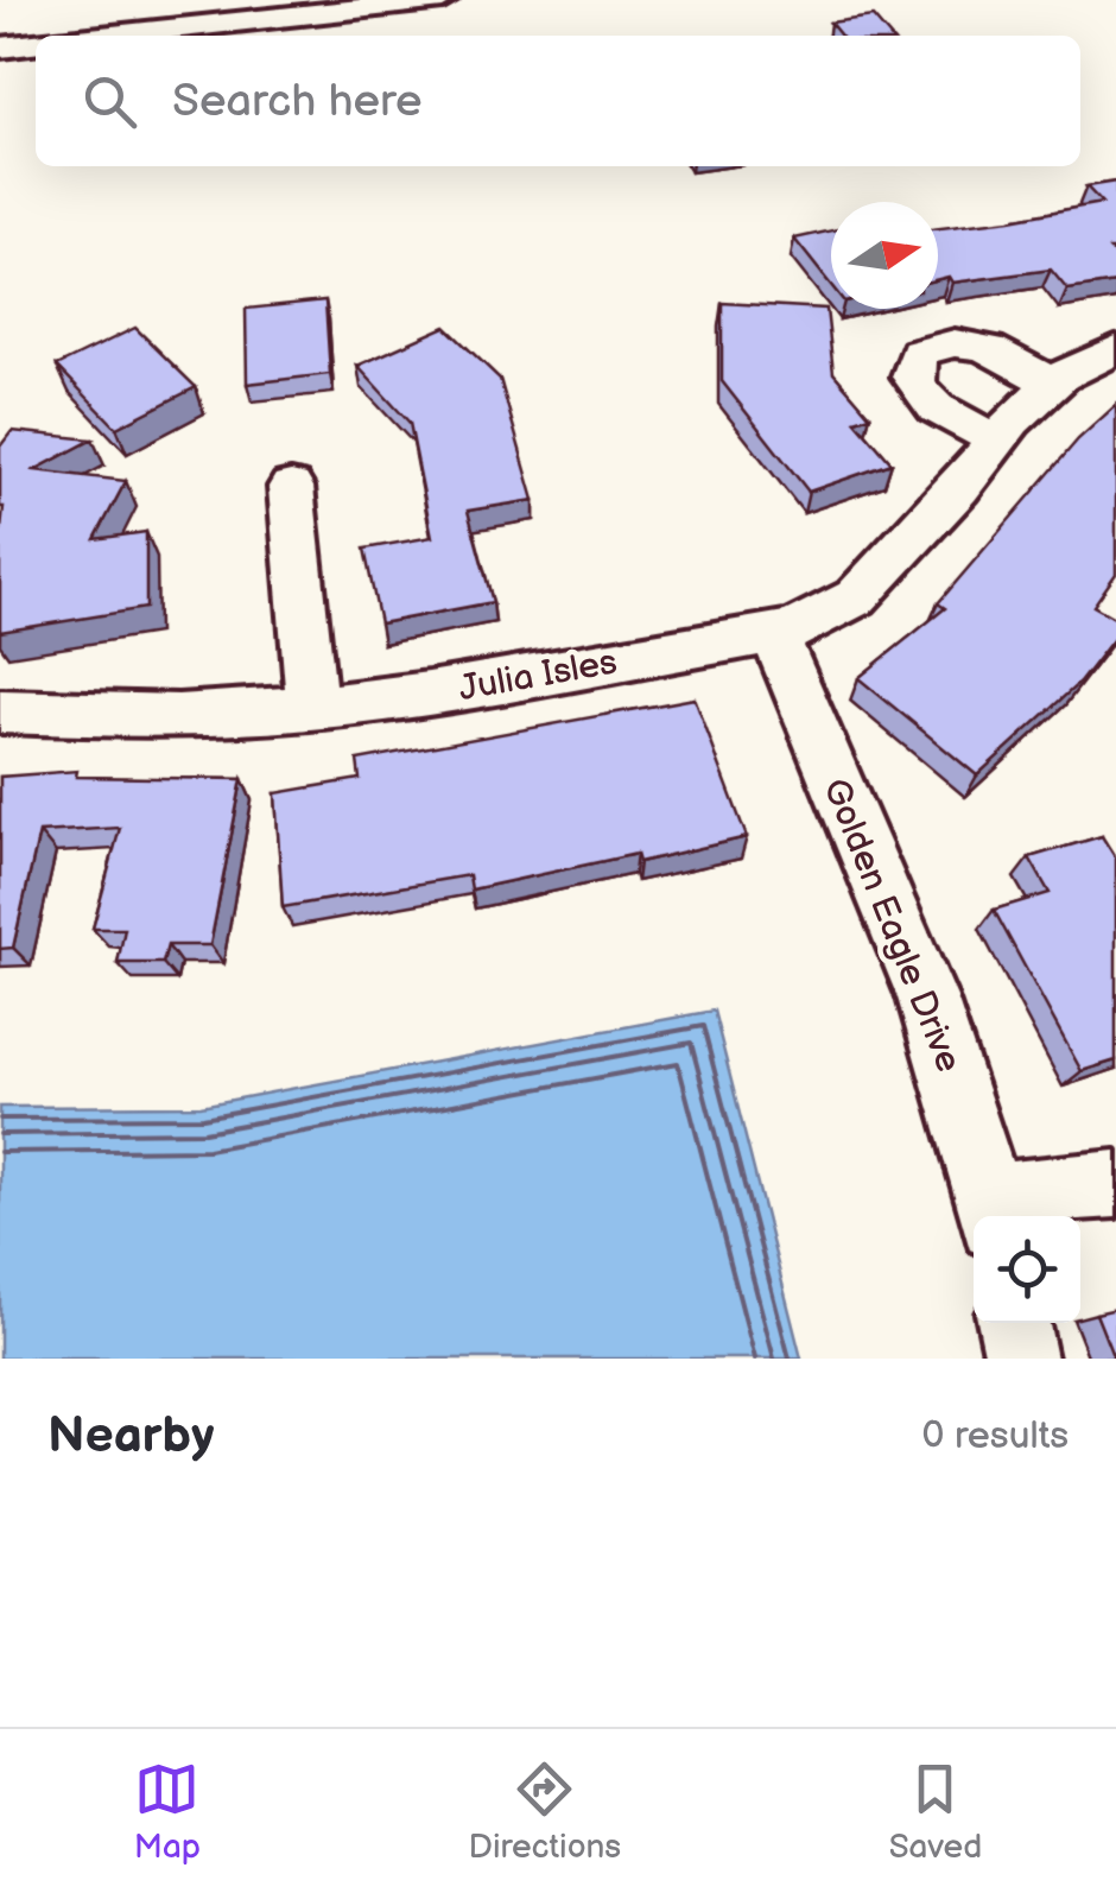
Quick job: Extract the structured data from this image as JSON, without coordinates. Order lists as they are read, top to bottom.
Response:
{
  "streets": {
    "street": ["Julia Isles", "Golden Eagle Drive"]
  },
  "crossings": [
    ["Julia Isles", "Golden Eagle Drive"]
  ],
  "north": "right",
  "page": {
    "search": "Search here",
    "heading": ["Nearby", "0 results"],
    "nav": ["Map", "Directions", "Saved"]
  }
}
